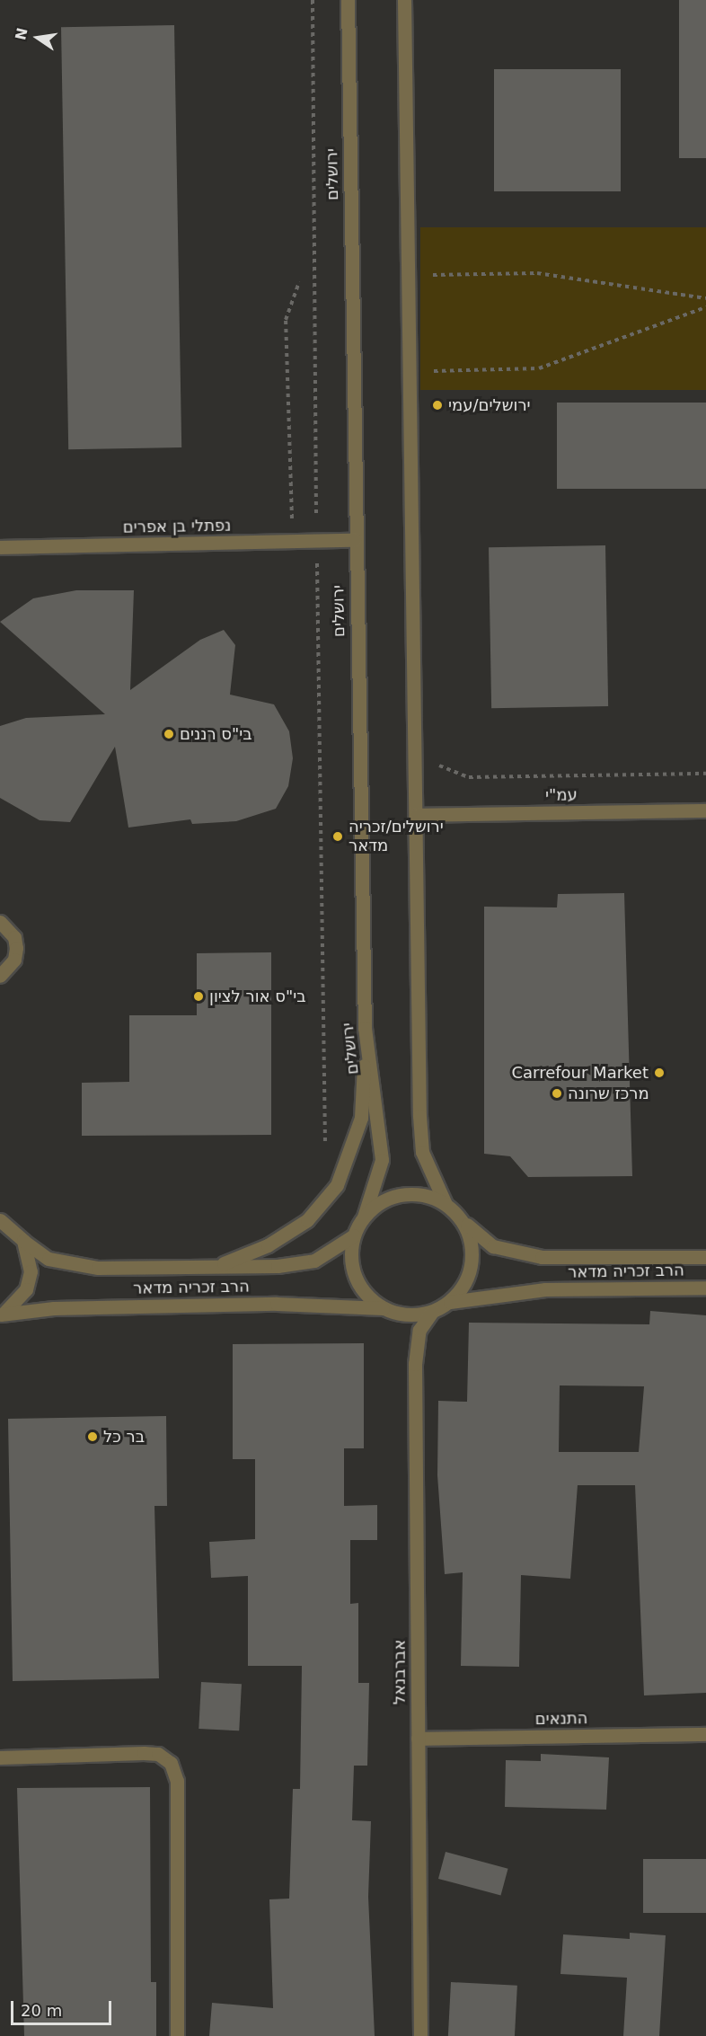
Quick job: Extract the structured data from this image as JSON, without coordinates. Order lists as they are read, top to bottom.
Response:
{
  "streets": {
    "street": [
      "ירושלים",
      "נפתלי בן אפרים",
      "עמ\"י",
      "הרב זכריה מדאר",
      "אברבנאל",
      "התנאים"
    ]
  },
  "crossings": [
    ["ירושלים", "נפתלי בן אפרים"],
    ["ירושלים", "הרב זכריה מדאר"],
    ["ירושלים", "אברבנאל"],
    ["הרב זכריה מדאר", "אברבנאל"],
    ["אברבנאל", "התנאים"]
  ],
  "places": [
    "ירושלים/עמי",
    "בי\"ס רננים",
    "ירושלים/זכריה מדאר",
    "בי\"ס אור לציון",
    "Carrefour Market",
    "מרכז שרונה",
    "בר כל"
  ],
  "scale_bar": "20 m",
  "north": "left"
}
